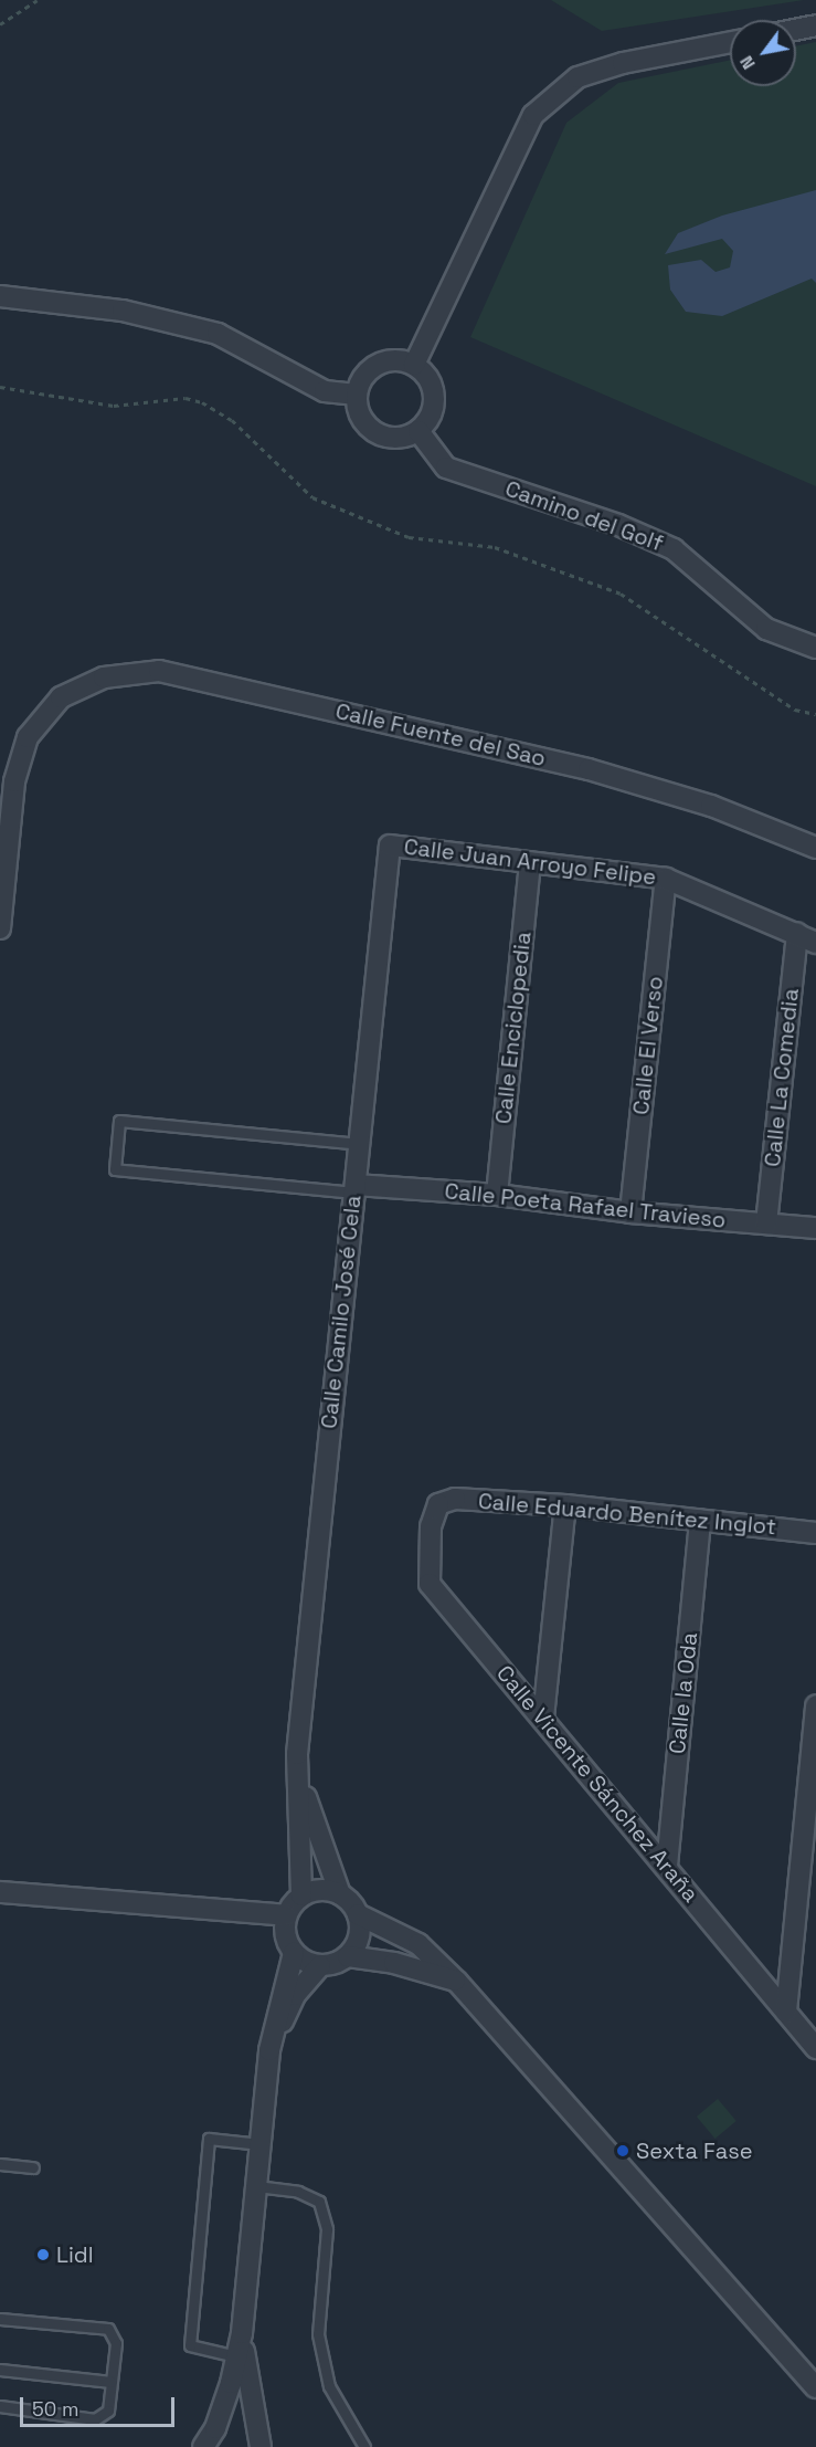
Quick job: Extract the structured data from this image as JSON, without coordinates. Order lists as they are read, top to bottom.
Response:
{
  "streets": {
    "street": [
      "Camino del Golf",
      "Calle Fuente del Sao",
      "Calle Juan Arroyo Felipe",
      "Calle Enciclopedia",
      "Calle El Verso",
      "Calle La Comedia",
      "Calle Poeta Rafael Travieso",
      "Calle Camilo José Cela",
      "Calle Eduardo Benítez Inglot",
      "Calle la Oda",
      "Calle Vicente Sánchez Araña"
    ]
  },
  "crossings": [
    ["Calle Juan Arroyo Felipe", "Calle Enciclopedia"],
    ["Calle Juan Arroyo Felipe", "Calle El Verso"],
    ["Calle Juan Arroyo Felipe", "Calle La Comedia"],
    ["Calle Juan Arroyo Felipe", "Calle Camilo José Cela"],
    ["Calle Enciclopedia", "Calle Poeta Rafael Travieso"],
    ["Calle El Verso", "Calle Poeta Rafael Travieso"],
    ["Calle La Comedia", "Calle Poeta Rafael Travieso"],
    ["Calle Poeta Rafael Travieso", "Calle Camilo José Cela"],
    ["Calle Eduardo Benítez Inglot", "Calle la Oda"],
    ["Calle Eduardo Benítez Inglot", "Calle Vicente Sánchez Araña"],
    ["Calle la Oda", "Calle Vicente Sánchez Araña"]
  ],
  "places": ["Sexta Fase", "Lidl"],
  "scale_bar": "50 m",
  "north": "bottom left"
}
